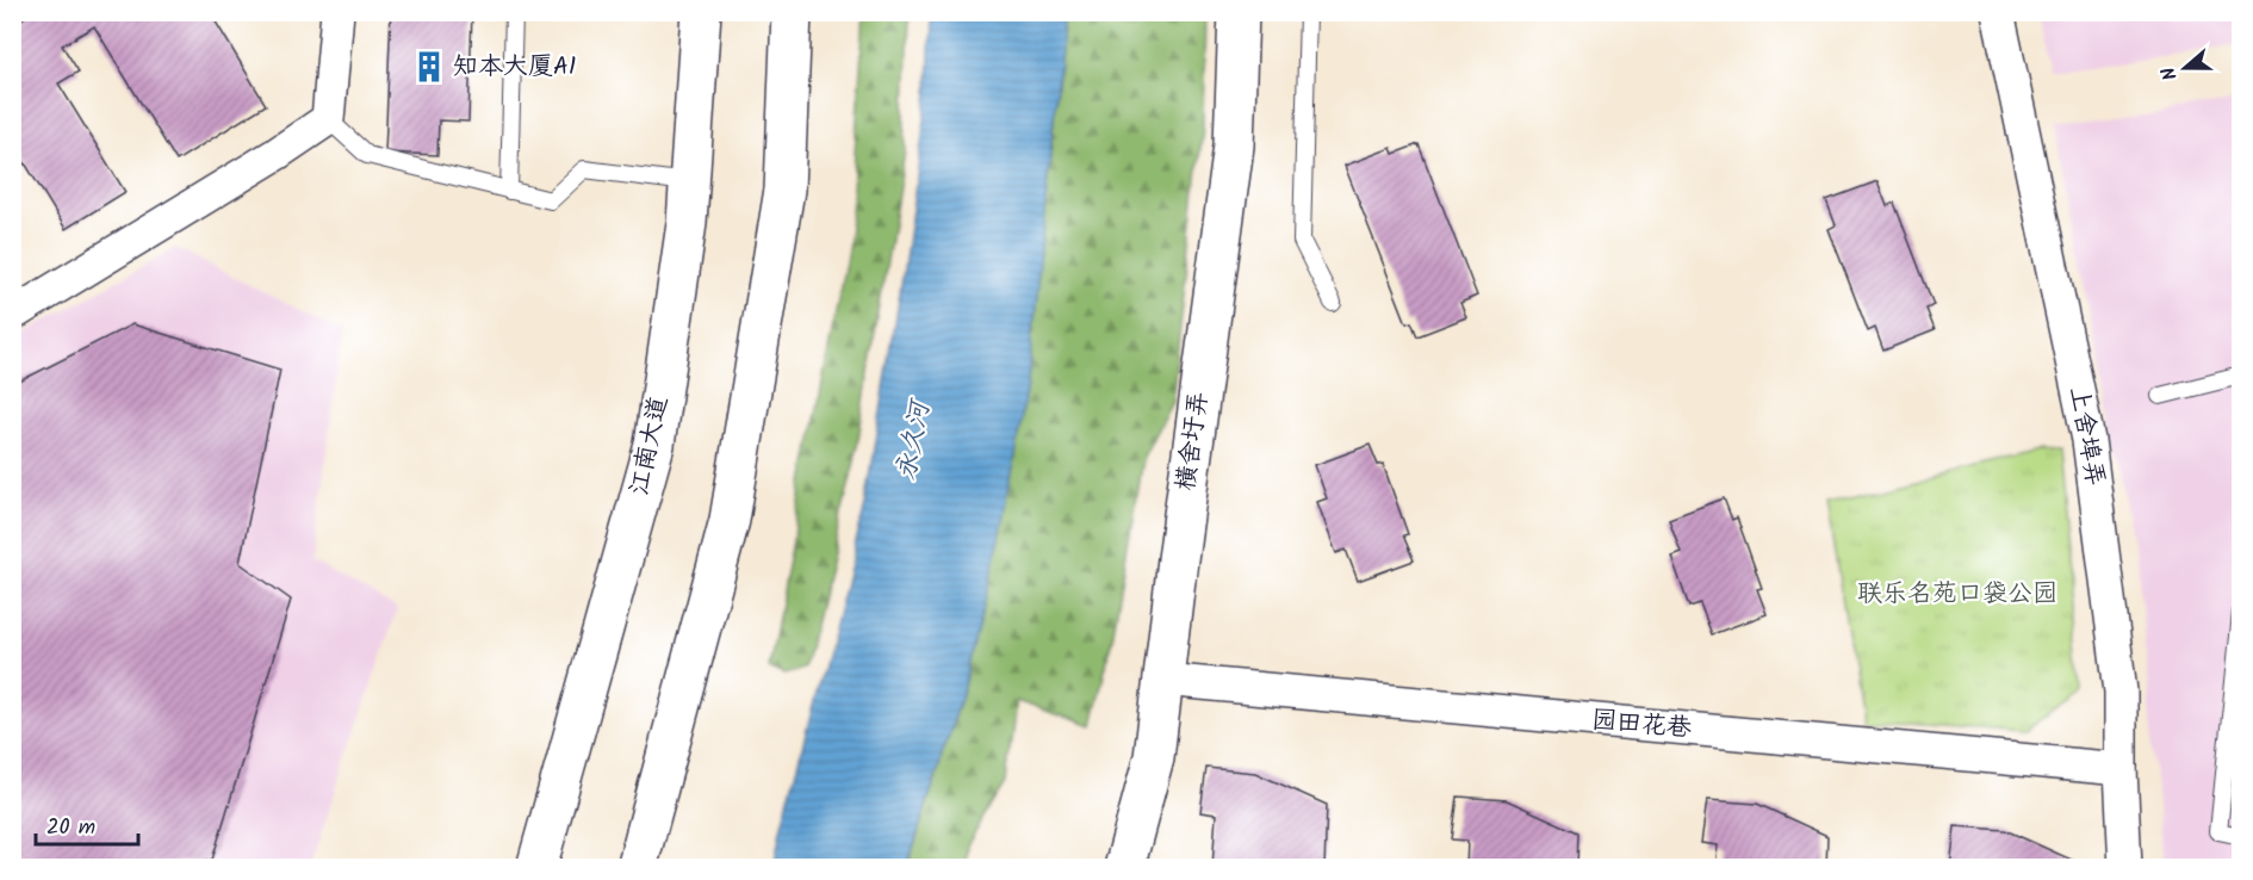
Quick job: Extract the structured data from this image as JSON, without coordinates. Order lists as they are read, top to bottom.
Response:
{
  "streets": {
    "main road": ["横舍圩弄", "江南大道"],
    "street": ["上舍埠弄", "园田花巷"]
  },
  "crossings": [
    ["上舍埠弄", "园田花巷"],
    ["横舍圩弄", "园田花巷"]
  ],
  "water": ["永久河"],
  "parks": ["联乐名苑口袋公园"],
  "places": {
    "building": ["知本大厦A1"]
  },
  "scale_bar": "20 m",
  "north": "left"
}
